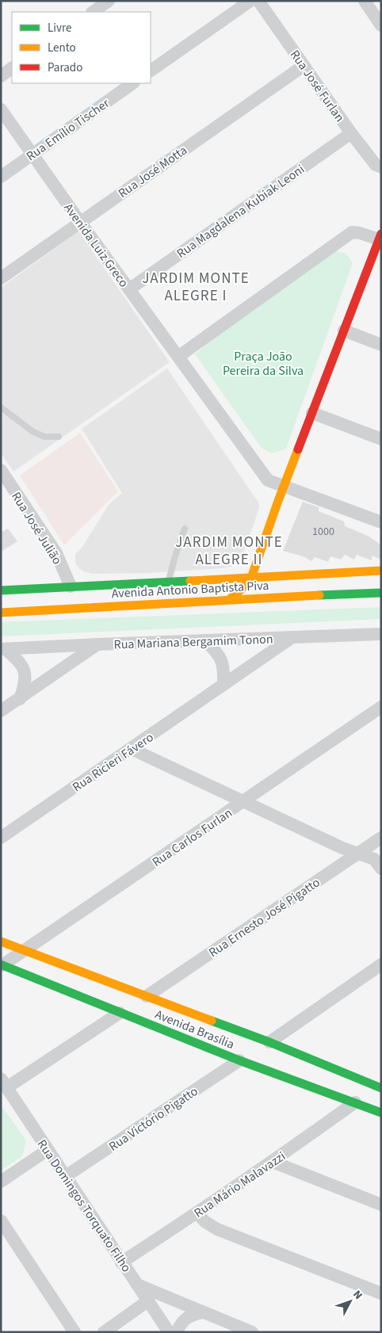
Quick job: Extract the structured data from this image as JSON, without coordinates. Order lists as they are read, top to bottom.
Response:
{
  "streets": {
    "main road": ["Avenida Antonio Baptista Piva", "Avenida Brasília"],
    "street": [
      "Rua José Furlan",
      "Rua Emílio Tischer",
      "Rua José Motta",
      "Rua Magdalena Kubiak Leoni",
      "Avenida Luiz Greco",
      "Rua José Julião",
      "Rua Mariana Bergamim Tonon",
      "Rua Ricieri Fávero",
      "Rua Carlos Furlan",
      "Rua Ernesto José Pigatto",
      "Rua Victório Pigatto",
      "Rua Mário Malavazzi",
      "Rua Domingos Torquato Filho"
    ]
  },
  "crossings": [
    ["Rua José Furlan", "Rua José Motta"],
    ["Rua José Furlan", "Rua Magdalena Kubiak Leoni"],
    ["Rua Emílio Tischer", "Avenida Luiz Greco"],
    ["Rua José Motta", "Avenida Luiz Greco"],
    ["Rua Magdalena Kubiak Leoni", "Avenida Luiz Greco"],
    ["Rua José Julião", "Avenida Antonio Baptista Piva"],
    ["Rua Mariana Bergamim Tonon", "Rua Ricieri Fávero"],
    ["Rua Carlos Furlan", "Avenida Brasília"],
    ["Rua Ernesto José Pigatto", "Avenida Brasília"],
    ["Avenida Brasília", "Rua Victório Pigatto"],
    ["Avenida Brasília", "Rua Mário Malavazzi"],
    ["Rua Victório Pigatto", "Rua Domingos Torquato Filho"],
    ["Rua Mário Malavazzi", "Rua Domingos Torquato Filho"]
  ],
  "districts": ["JARDIM MONTE ALEGRE I", "JARDIM MONTE ALEGRE II"],
  "parks": ["Praça João Pereira da Silva"],
  "house_numbers": ["1000"],
  "legend": ["Livre", "Lento", "Parado"],
  "north": "top right"
}
